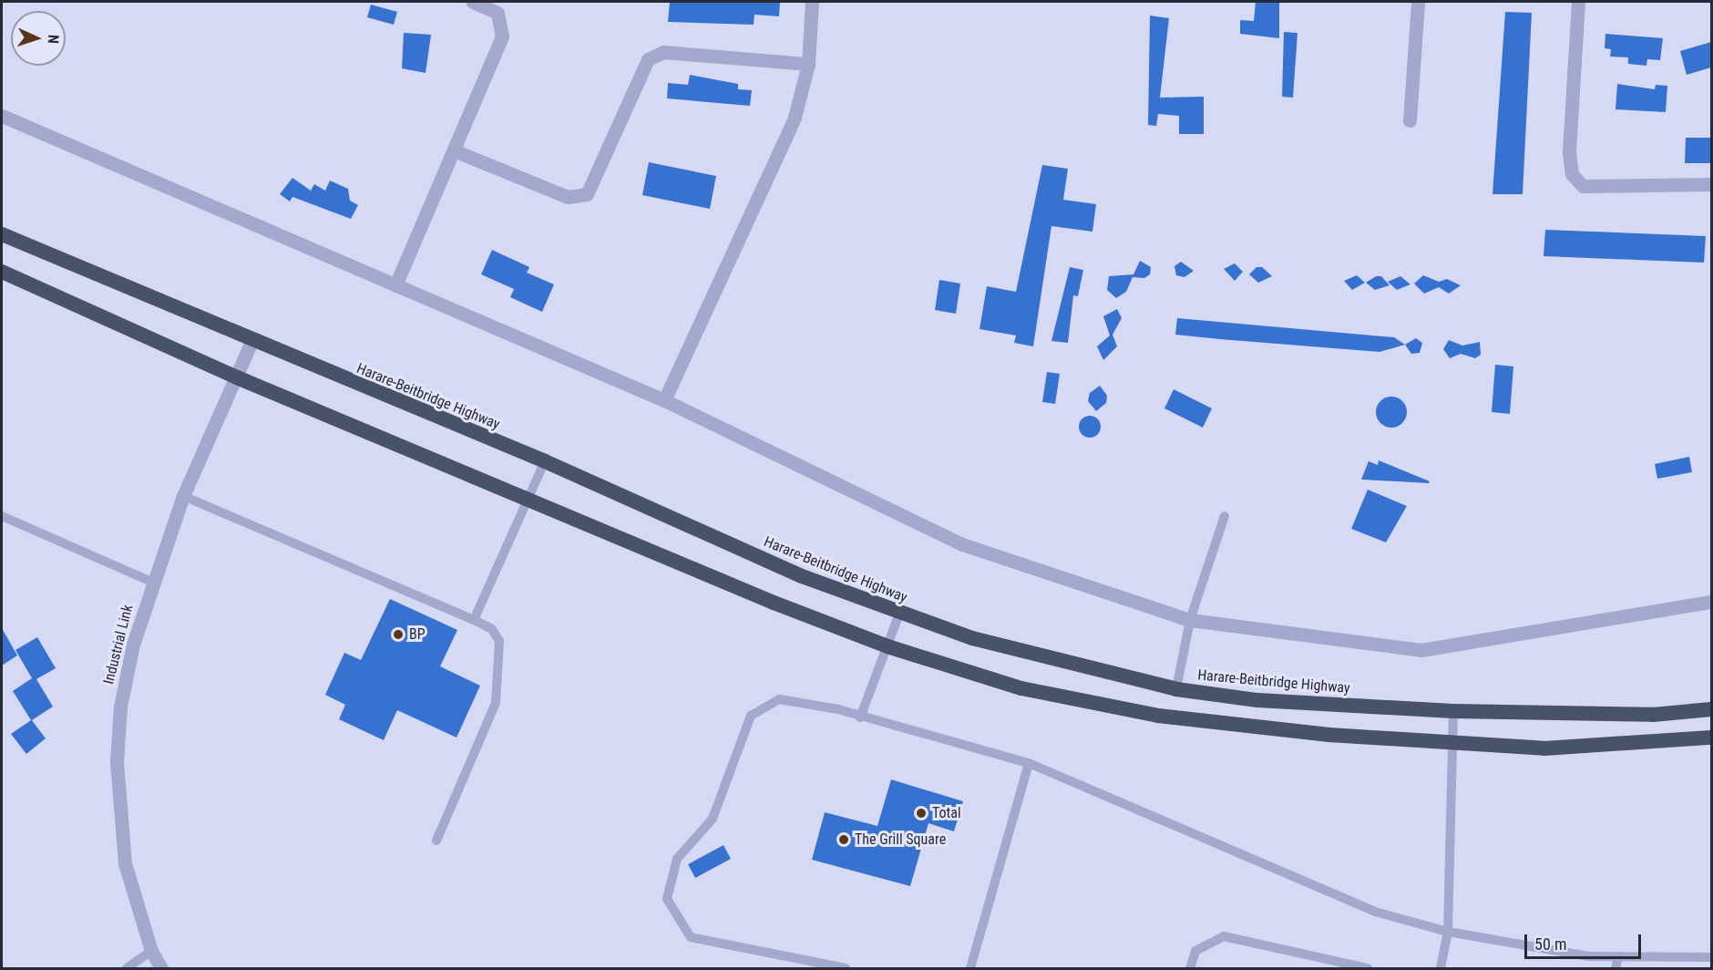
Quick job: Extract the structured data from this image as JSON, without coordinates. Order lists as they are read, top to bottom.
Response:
{
  "streets": {
    "highway": ["Harare-Beitbridge Highway"],
    "street": ["Industrial Link"]
  },
  "crossings": [
    ["Harare-Beitbridge Highway", "Industrial Link"]
  ],
  "places": ["BP", "Total", "The Grill Square"],
  "scale_bar": "50 m",
  "north": "right"
}
